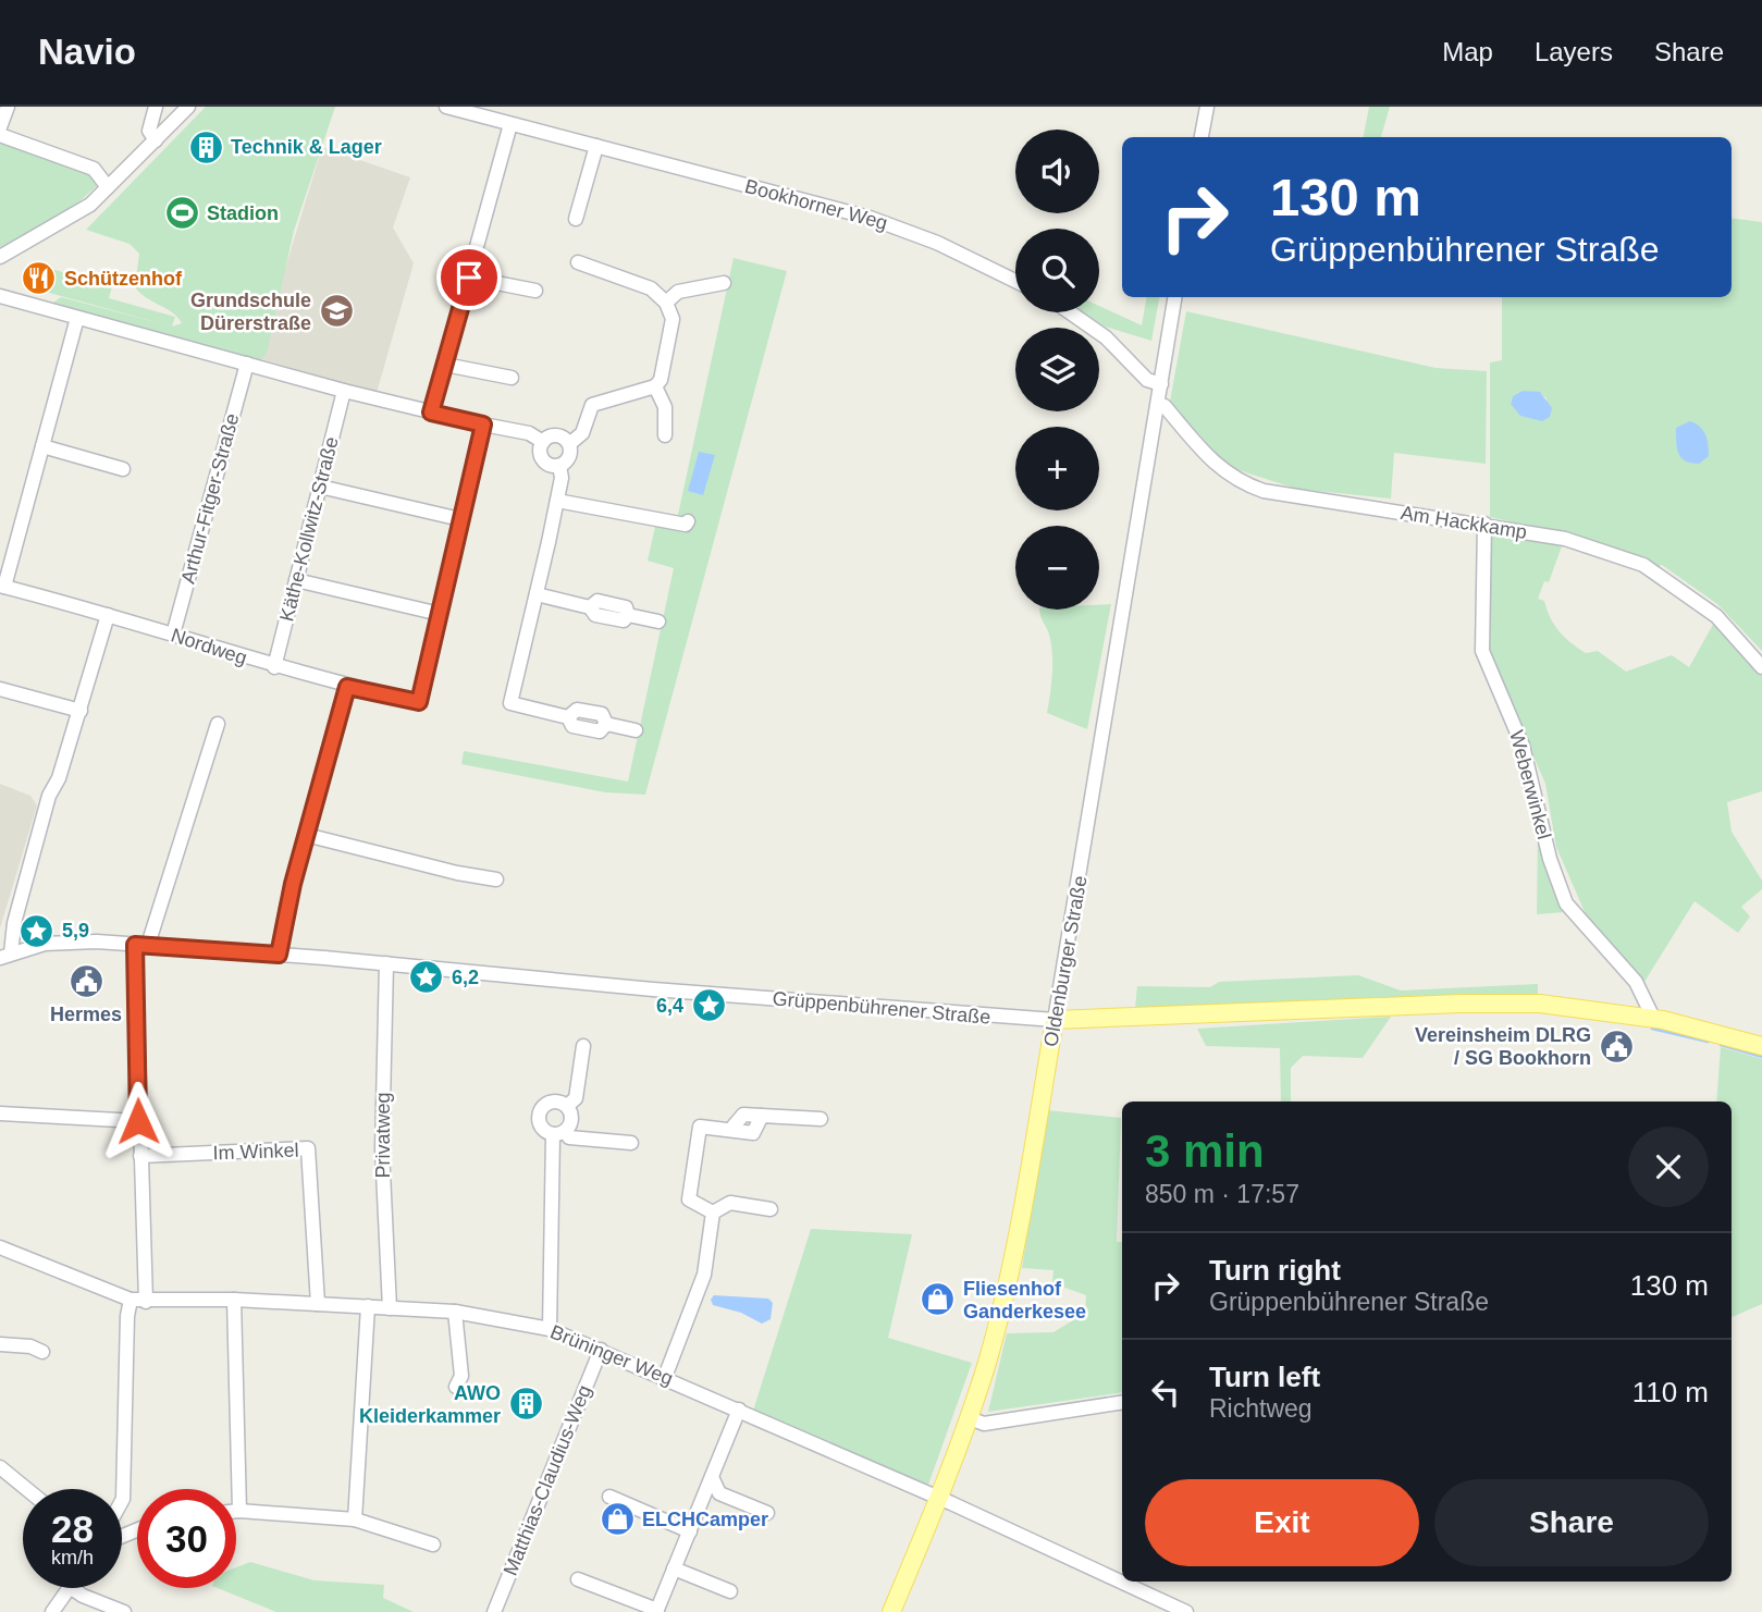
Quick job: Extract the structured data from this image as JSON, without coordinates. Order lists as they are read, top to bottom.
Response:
{
  "streets": {
    "main road": ["Oldenburger Straße", "Grüppenbührener Straße"],
    "street": [
      "Bookhorner Weg",
      "Arthur-Fitger-Straße",
      "Am Hackkamp",
      "Käthe-Kollwitz-Straße",
      "Nordweg",
      "Weberwinkel",
      "Privatweg",
      "Im Winkel",
      "Brüninger Weg",
      "Matthias-Claudius-Weg"
    ]
  },
  "crossings": [
    ["Arthur-Fitger-Straße", "Nordweg"],
    ["Am Hackkamp", "Weberwinkel"],
    ["Am Hackkamp", "Oldenburger Straße"],
    ["Käthe-Kollwitz-Straße", "Nordweg"],
    ["Weberwinkel", "Grüppenbührener Straße"],
    ["Oldenburger Straße", "Grüppenbührener Straße"],
    ["Oldenburger Straße", "Brüninger Weg"],
    ["Grüppenbührener Straße", "Privatweg"],
    ["Privatweg", "Brüninger Weg"],
    ["Im Winkel", "Brüninger Weg"],
    ["Brüninger Weg", "Matthias-Claudius-Weg"]
  ],
  "places": {
    "building": ["Technik & Lager", "AWO Kleiderkammer"],
    "sports": ["Stadion"],
    "restaurant": ["Schützenhof"],
    "school or university": ["Grundschule Dürerstraße"],
    "place": ["5,9", "6,2", "6,4"],
    "public building": ["Hermes", "Vereinsheim DLRG / SG Bookhorn"],
    "shop": ["Fliesenhof Ganderkesee", "ELCHCamper"]
  },
  "page": {
    "header": "Navio",
    "nav": ["Map", "Layers", "Share"],
    "map_buttons": ["+", "−"],
    "turn": ["130 m", "Grüppenbührener Straße"],
    "heading": ["3 min", "850 m · 17:57"],
    "list": [
      {
        "name": "Turn right",
        "note": "Grüppenbührener Straße",
        "value": "130 m"
      },
      {
        "name": "Turn left",
        "note": "Richtweg",
        "value": "110 m"
      }
    ],
    "buttons": ["Exit", "Share"],
    "speed": "28 km/h",
    "limit": "30"
  }
}
